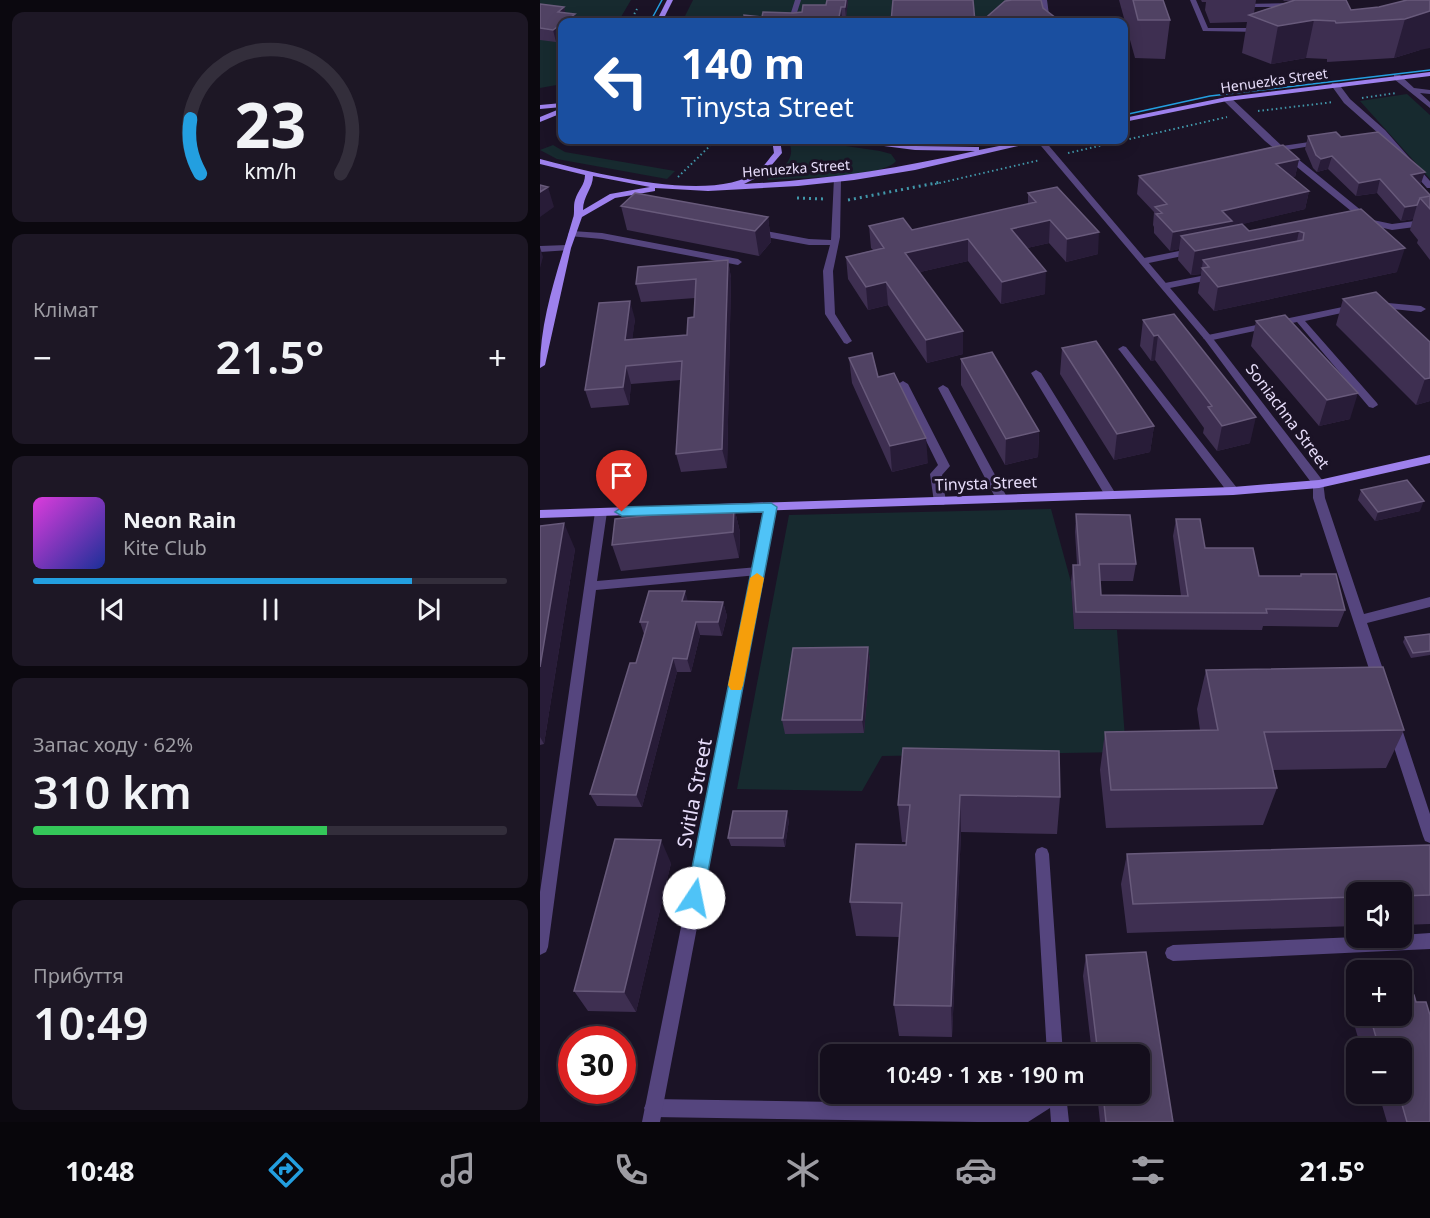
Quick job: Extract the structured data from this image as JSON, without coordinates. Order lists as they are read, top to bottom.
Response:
{
  "streets": {
    "main road": ["Henuezka Street", "Tinysta Street"],
    "street": ["Soniachna Street", "Svitla Street"]
  },
  "crossings": [
    ["Soniachna Street", "Tinysta Street"],
    ["Tinysta Street", "Svitla Street"]
  ],
  "page": {
    "turn": ["140 m", "Tinysta Street"],
    "tile": [
      "Клімат",
      ["Запас ходу · 62%", "310 km"],
      ["Прибуття", "10:49"]
    ],
    "heat": ["−", "21.5°", "+"],
    "song": ["Neon Rain", "Kite Club"],
    "map_buttons": ["+", "−"],
    "limit": "30",
    "trip": "10:49 · 1 хв · 190 m",
    "tabs": ["10:48", "21.5°"],
    "gauge": ["23", "km/h"]
  }
}
